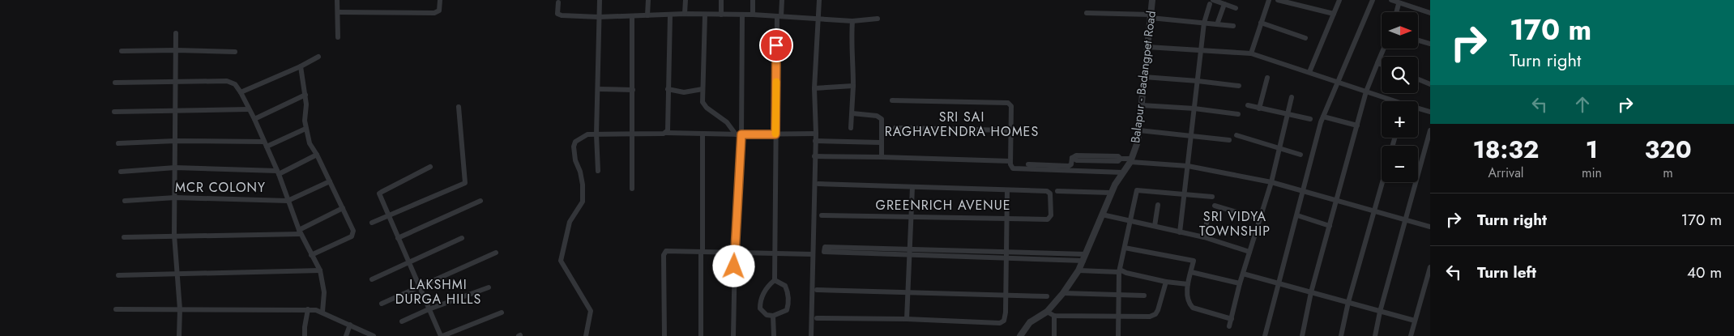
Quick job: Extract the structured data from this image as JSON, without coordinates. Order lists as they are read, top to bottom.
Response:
{
  "streets": {
    "street": ["Balapur - Badangpet Road"]
  },
  "districts": [
    "SRI SAI RAGHAVENDRA HOMES",
    "MCR COLONY",
    "GREENRICH AVENUE",
    "SRI VIDYA TOWNSHIP",
    "LAKSHMI DURGA HILLS"
  ],
  "north": "right",
  "page": {
    "turn": ["170 m", "Turn right"],
    "map_buttons": ["+", "−"],
    "eta": [
      "18:32",
      "Arrival",
      "1",
      "min",
      "320",
      "m"
    ],
    "list": [
      {
        "name": "Turn right",
        "value": "170 m"
      },
      {
        "name": "Turn left",
        "value": "40 m"
      }
    ]
  }
}
